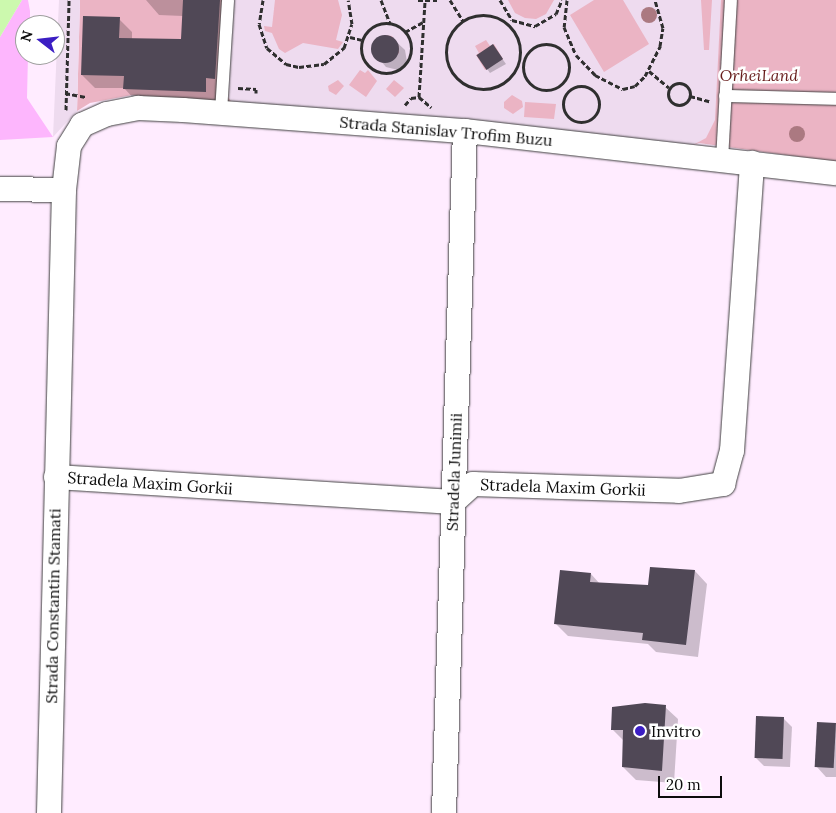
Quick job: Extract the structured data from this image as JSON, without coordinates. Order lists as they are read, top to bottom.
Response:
{
  "streets": {
    "street": [
      "Strada Stanislav Trofim Buzu",
      "Stradela Junimii",
      "Stradela Maxim Gorkii",
      "Strada Constantin Stamati"
    ]
  },
  "crossings": [
    ["Strada Stanislav Trofim Buzu", "Stradela Junimii"],
    ["Strada Stanislav Trofim Buzu", "Stradela Maxim Gorkii"],
    ["Strada Stanislav Trofim Buzu", "Strada Constantin Stamati"],
    ["Stradela Junimii", "Stradela Maxim Gorkii"],
    ["Stradela Maxim Gorkii", "Strada Constantin Stamati"]
  ],
  "parks": ["OrheiLand"],
  "places": ["Invitro"],
  "scale_bar": "20 m",
  "north": "left"
}
